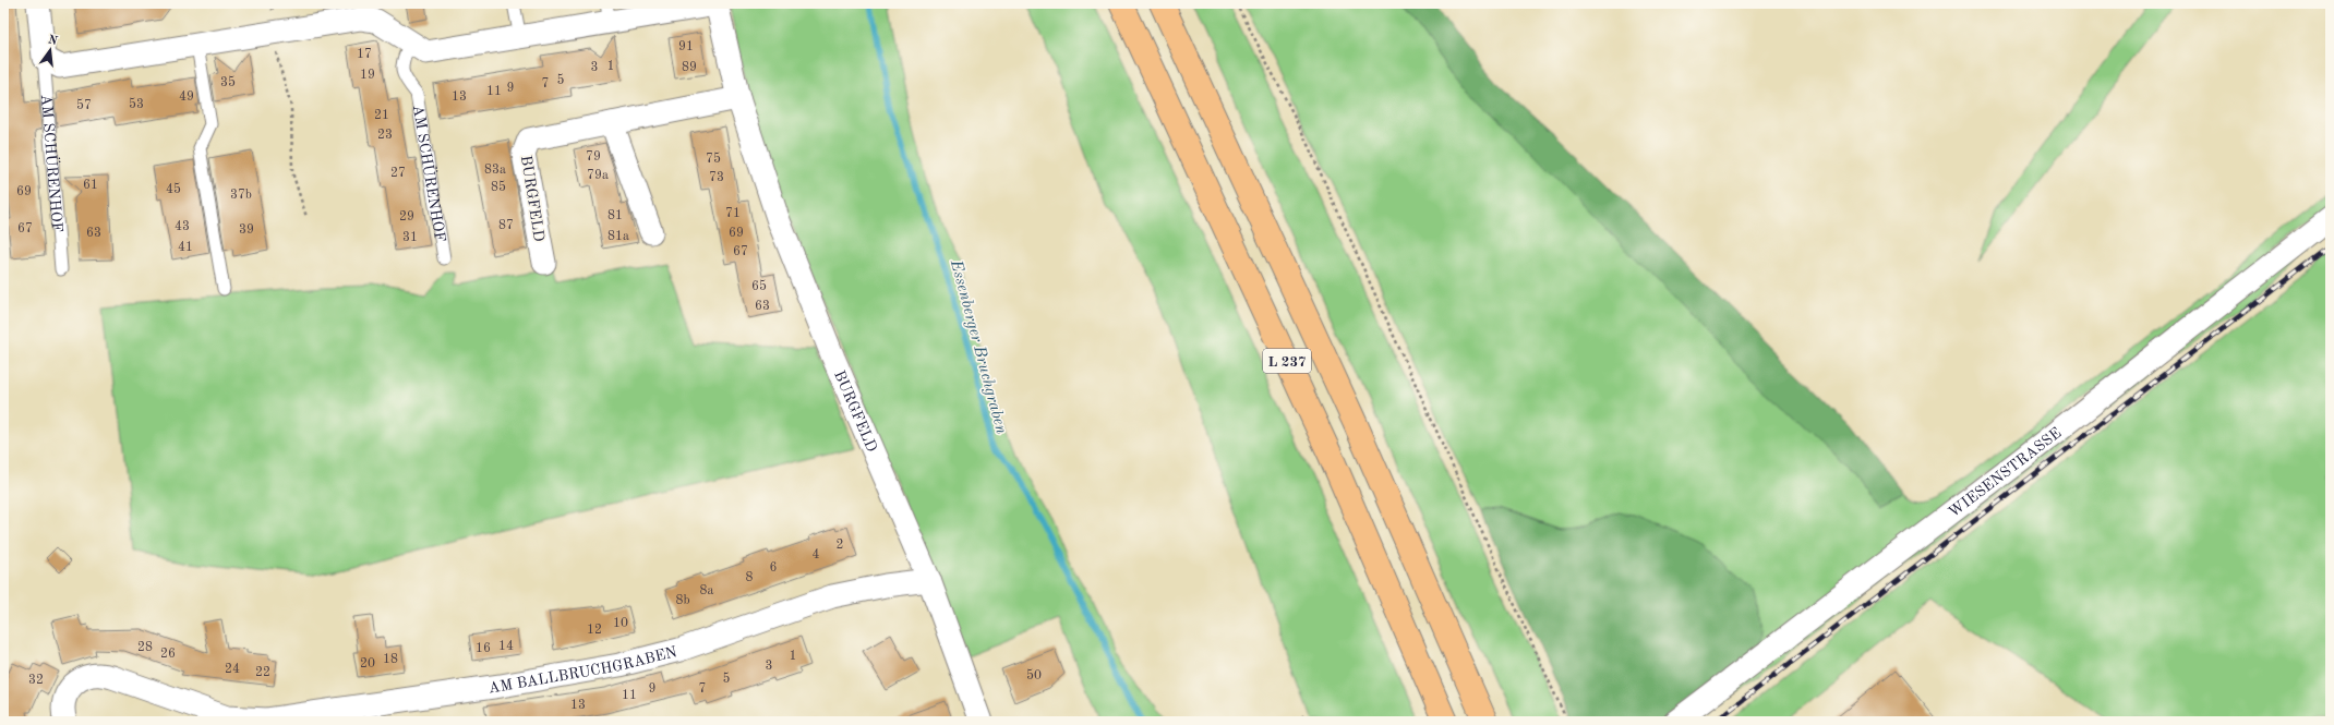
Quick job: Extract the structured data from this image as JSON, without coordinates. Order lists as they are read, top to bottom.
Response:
{
  "streets": {
    "highway": ["L 237"],
    "street": [
      "AM SCHÜRENHOF",
      "BURGFELD",
      "WIESENSTRASSE",
      "AM BALLBRUCHGRABEN"
    ]
  },
  "crossings": [
    ["BURGFELD", "AM BALLBRUCHGRABEN"]
  ],
  "water": ["Essenberger Bruchgraben"],
  "house_numbers": [
    "91",
    "17",
    "1",
    "3",
    "89",
    "19",
    "5",
    "35",
    "7",
    "9",
    "11",
    "49",
    "13",
    "53",
    "57",
    "21",
    "23",
    "79",
    "75",
    "83a",
    "27",
    "79a",
    "73",
    "61",
    "85",
    "45",
    "69",
    "37b",
    "71",
    "81",
    "29",
    "87",
    "43",
    "67",
    "39",
    "63",
    "69",
    "81a",
    "31",
    "41",
    "67",
    "65",
    "63",
    "2",
    "4",
    "6",
    "8",
    "8a",
    "8b",
    "10",
    "12",
    "14",
    "28",
    "16",
    "26",
    "1",
    "18",
    "20",
    "3",
    "24",
    "22",
    "50",
    "5",
    "32",
    "9",
    "7",
    "11",
    "13"
  ],
  "north": "top"
}
